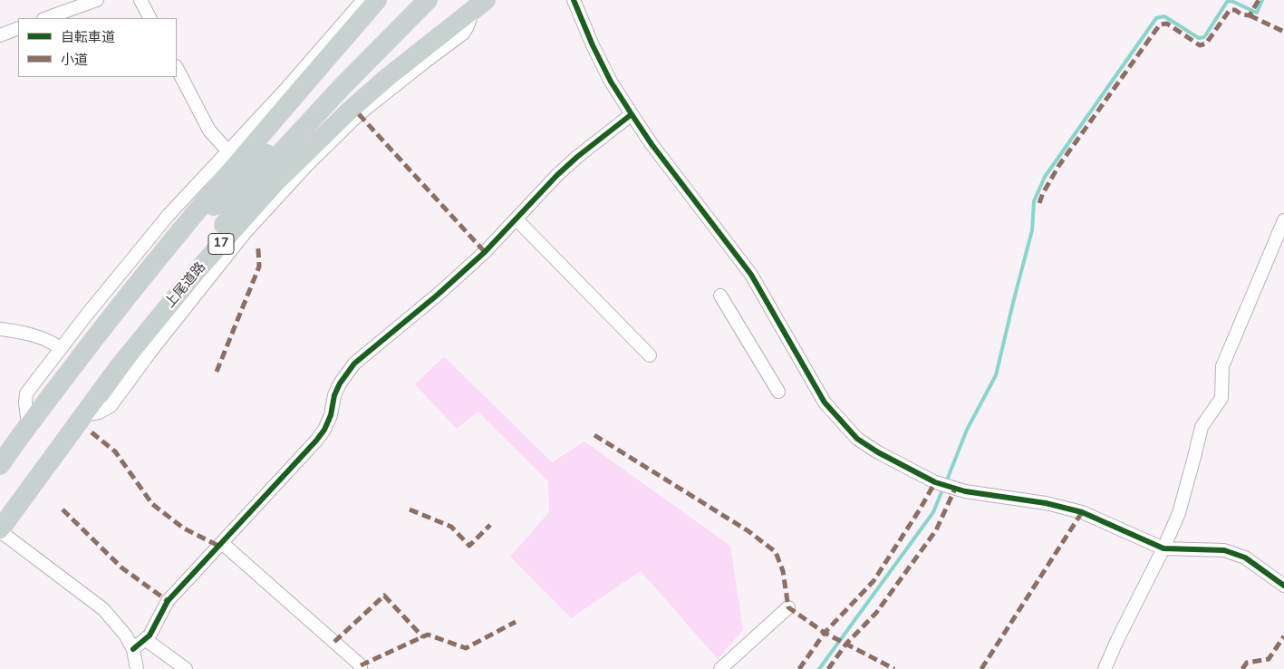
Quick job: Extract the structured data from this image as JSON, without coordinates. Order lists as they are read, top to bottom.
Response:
{
  "streets": {
    "highway": ["17", "上尾道路"]
  },
  "legend": ["自転車道", "小道"]
}
